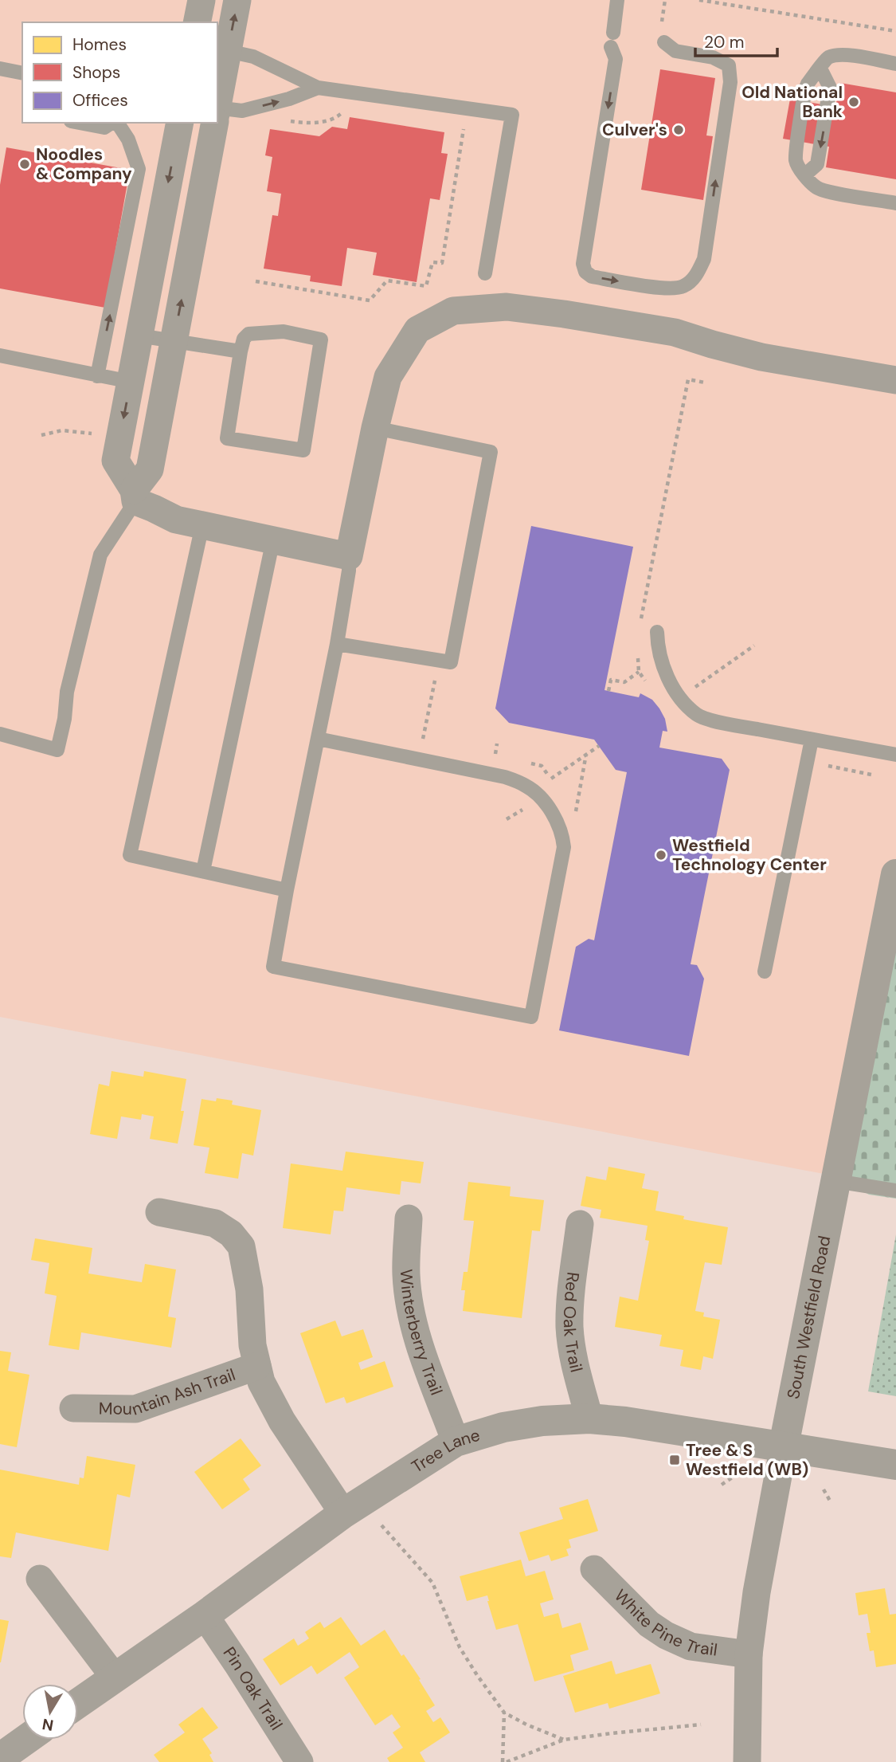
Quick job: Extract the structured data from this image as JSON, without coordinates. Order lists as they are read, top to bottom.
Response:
{
  "streets": {
    "street": [
      "South Westfield Road",
      "Red Oak Trail",
      "Winterberry Trail",
      "Mountain Ash Trail",
      "Tree Lane",
      "White Pine Trail",
      "Pin Oak Trail"
    ]
  },
  "crossings": [
    ["South Westfield Road", "Tree Lane"],
    ["South Westfield Road", "White Pine Trail"],
    ["Red Oak Trail", "Tree Lane"],
    ["Winterberry Trail", "Tree Lane"],
    ["Mountain Ash Trail", "Tree Lane"],
    ["Tree Lane", "Pin Oak Trail"]
  ],
  "places": {
    "other": [
      "Old National Bank",
      "Culver's",
      "Noodles & Company",
      "Westfield Technology Center"
    ],
    "transit": ["Tree & S Westfield (WB)"]
  },
  "legend": ["Homes", "Shops", "Offices"],
  "scale_bar": "20 m",
  "north": "bottom"
}
